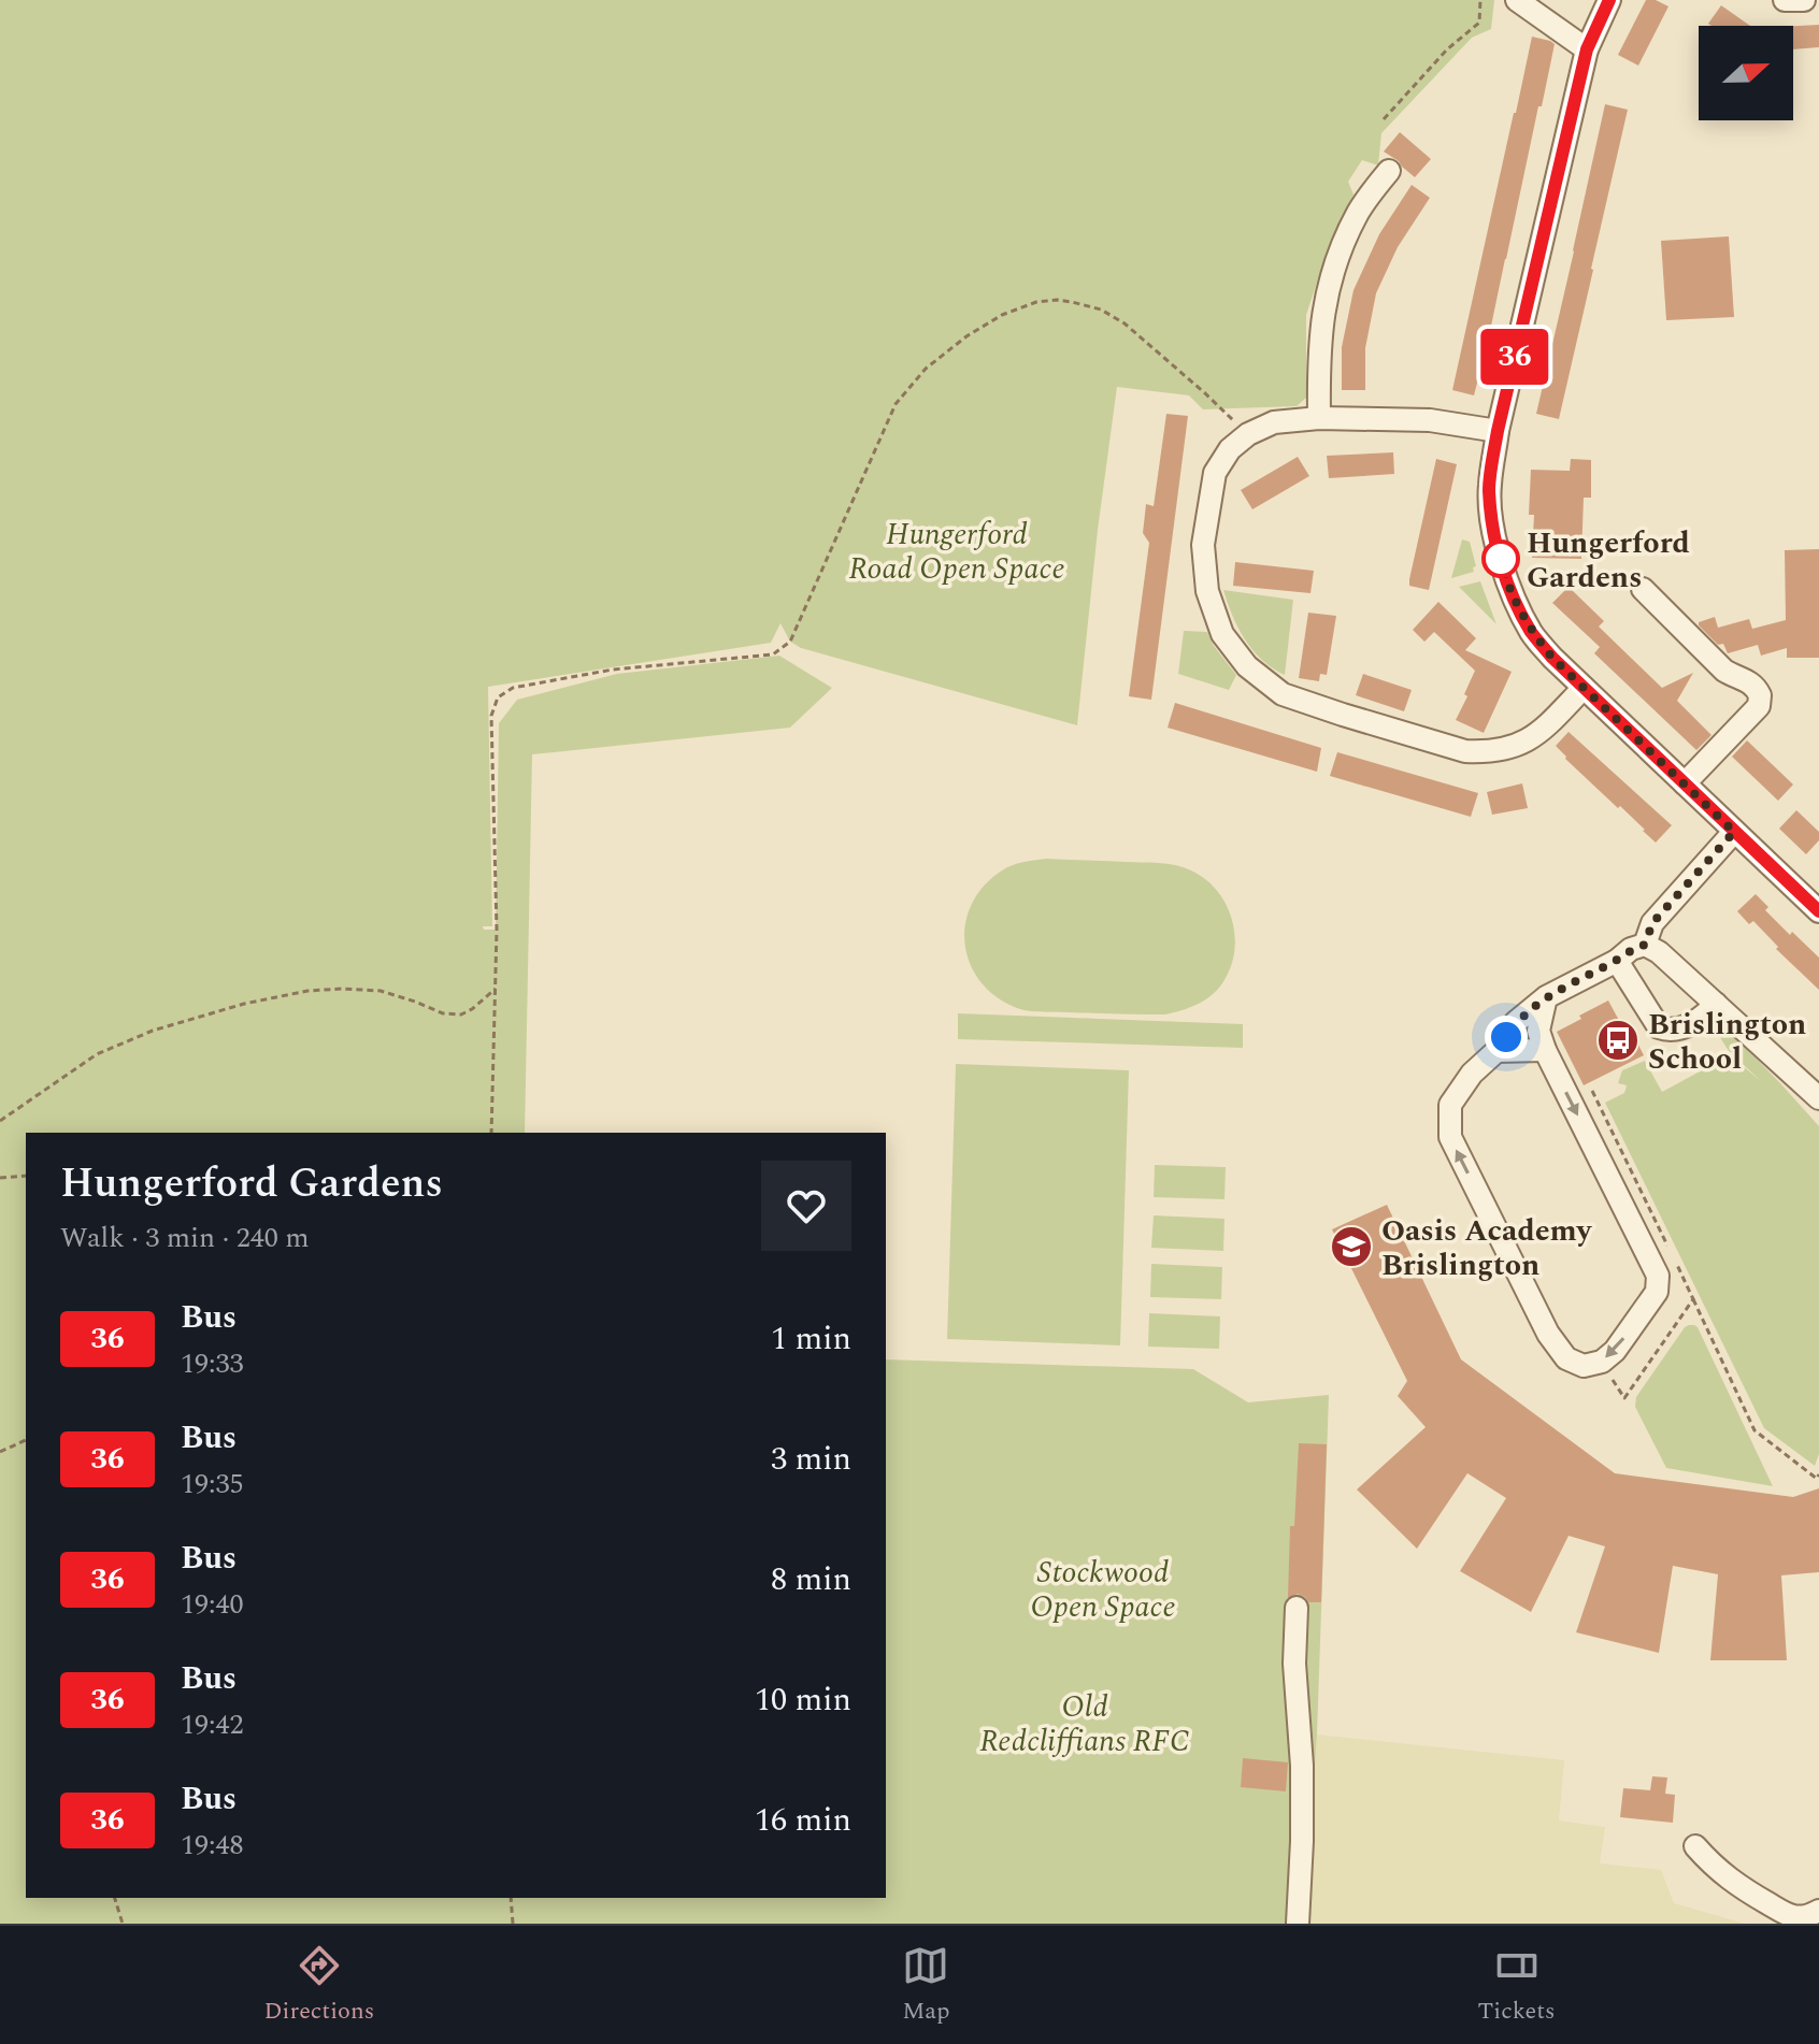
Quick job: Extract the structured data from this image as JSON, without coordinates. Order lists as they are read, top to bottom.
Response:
{
  "parks": ["Hungerford Road Open Space", "Stockwood Open Space", "Old Redcliffians RFC"],
  "places": {
    "other": ["Hungerford Gardens"],
    "bus stop": ["Brislington School"],
    "school or university": ["Oasis Academy Brislington"]
  },
  "lines": ["bus line 36"],
  "north": "right",
  "page": {
    "on_map": "36",
    "heading": ["Hungerford Gardens", "Walk · 3 min · 240 m"],
    "list": [
      {
        "mark": "36",
        "name": "Bus",
        "note": "19:33",
        "value": "1 min"
      },
      {
        "mark": "36",
        "name": "Bus",
        "note": "19:35",
        "value": "3 min"
      },
      {
        "mark": "36",
        "name": "Bus",
        "note": "19:40",
        "value": "8 min"
      },
      {
        "mark": "36",
        "name": "Bus",
        "note": "19:42",
        "value": "10 min"
      },
      {
        "mark": "36",
        "name": "Bus",
        "note": "19:48",
        "value": "16 min"
      }
    ],
    "tabs": ["Directions", "Map", "Tickets"]
  }
}
